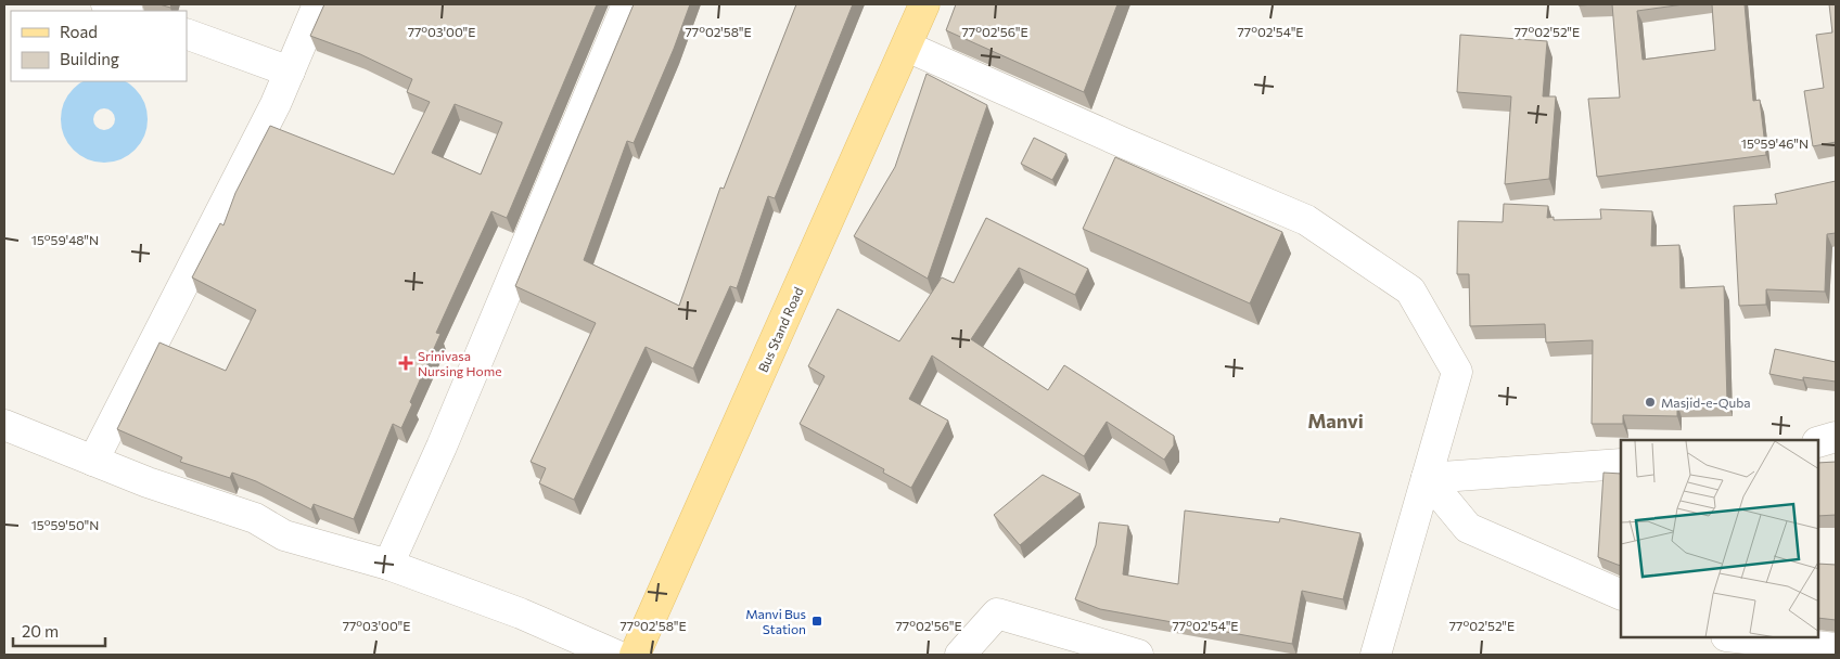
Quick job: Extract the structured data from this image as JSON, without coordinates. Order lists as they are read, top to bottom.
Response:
{
  "streets": {
    "main road": ["Bus Stand Road"]
  },
  "districts": ["Manvi"],
  "places": {
    "health": ["Srinivasa Nursing Home"],
    "other": ["Masjid-e-Quba"],
    "transit": ["Manvi Bus Station"]
  },
  "legend": ["Road", "Building"],
  "scale_bar": "20 m",
  "coordinates": [
    "77°03'00\"E",
    "77°02'58\"E",
    "77°02'56\"E",
    "77°02'54\"E",
    "77°02'52\"E",
    "15°59'46\"N",
    "15°59'48\"N",
    "15°59'50\"N"
  ]
}
